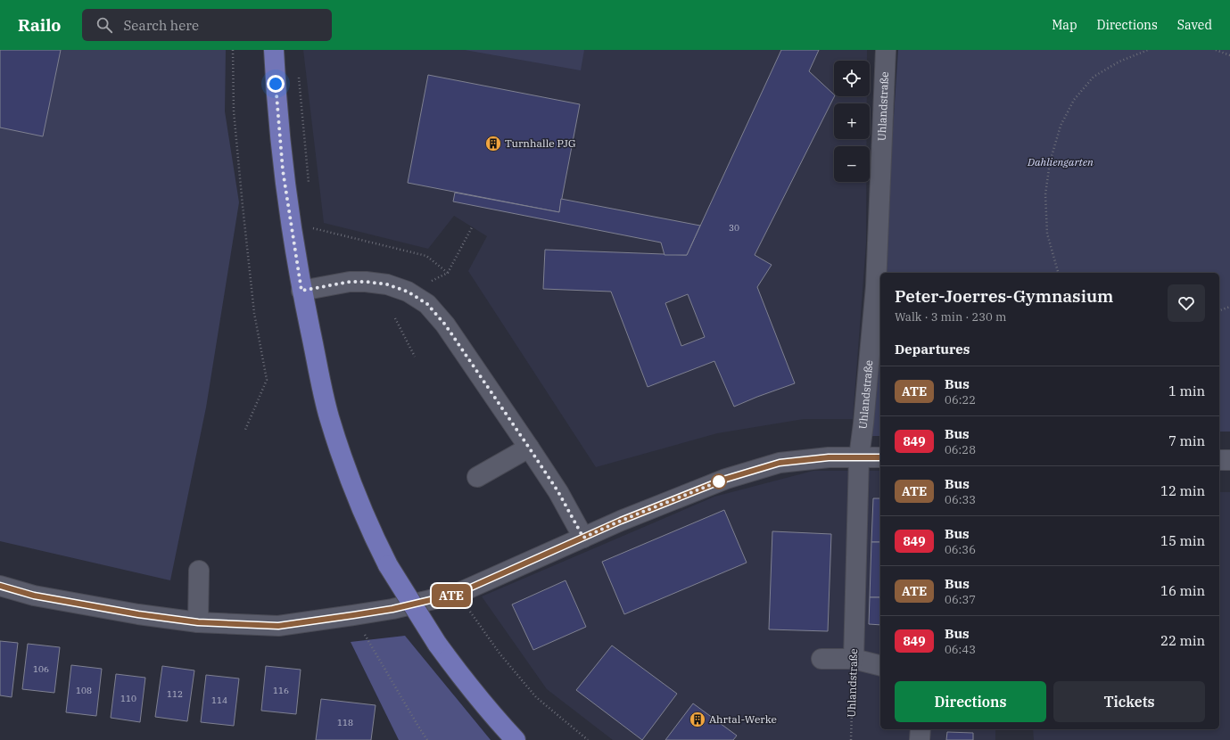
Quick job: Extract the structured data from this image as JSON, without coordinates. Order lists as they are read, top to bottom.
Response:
{
  "streets": {
    "street": ["Uhlandstraße"]
  },
  "parks": ["Dahliengarten"],
  "places": {
    "building": ["Turnhalle PJG", "Ahrtal-Werke"]
  },
  "lines": ["bus line ATE"],
  "house_numbers": [
    "30",
    "106",
    "108",
    "116",
    "112",
    "110",
    "114",
    "118"
  ],
  "page": {
    "header": "Railo",
    "search": "Search here",
    "nav": ["Map", "Directions", "Saved"],
    "on_map": "ATE",
    "map_buttons": ["+", "−"],
    "heading": [
      ["Peter-Joerres-Gymnasium", "Walk · 3 min · 230 m"],
      "Departures"
    ],
    "list": [
      {
        "mark": "ATE",
        "name": "Bus",
        "note": "06:22",
        "value": "1 min"
      },
      {
        "mark": "849",
        "name": "Bus",
        "note": "06:28",
        "value": "7 min"
      },
      {
        "mark": "ATE",
        "name": "Bus",
        "note": "06:33",
        "value": "12 min"
      },
      {
        "mark": "849",
        "name": "Bus",
        "note": "06:36",
        "value": "15 min"
      },
      {
        "mark": "ATE",
        "name": "Bus",
        "note": "06:37",
        "value": "16 min"
      },
      {
        "mark": "849",
        "name": "Bus",
        "note": "06:43",
        "value": "22 min"
      }
    ],
    "buttons": ["Directions", "Tickets"]
  }
}
